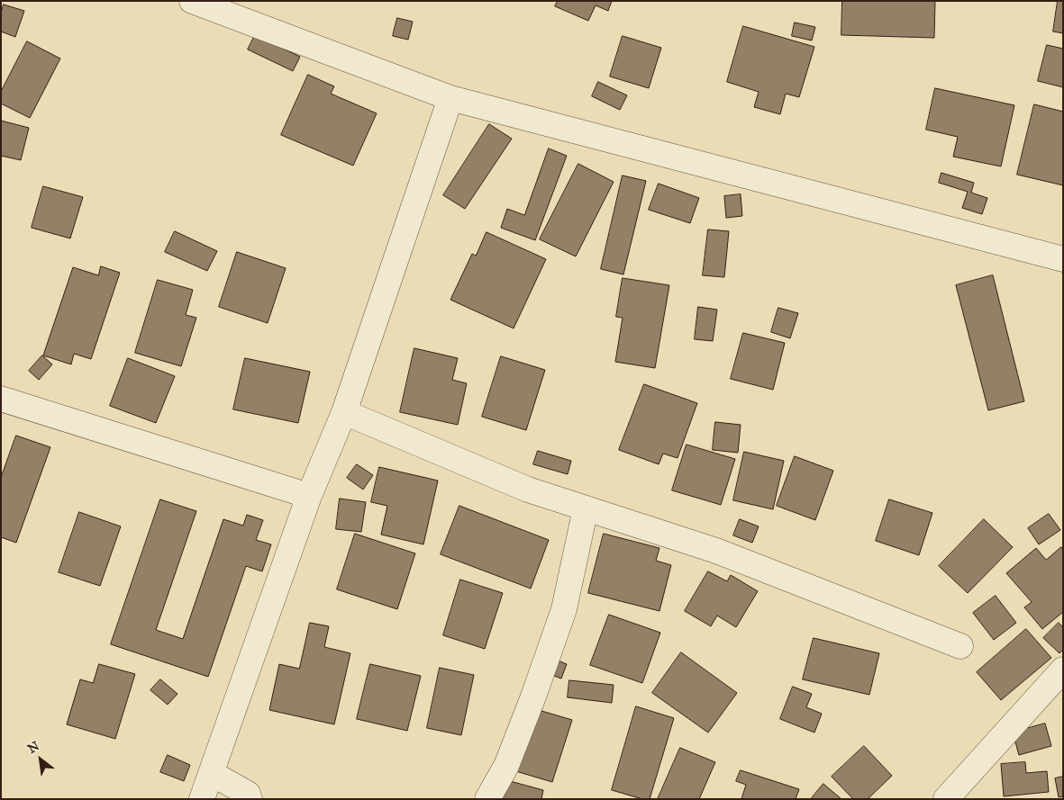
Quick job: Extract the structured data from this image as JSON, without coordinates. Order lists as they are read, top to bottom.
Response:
{
  "north": "top left"
}
